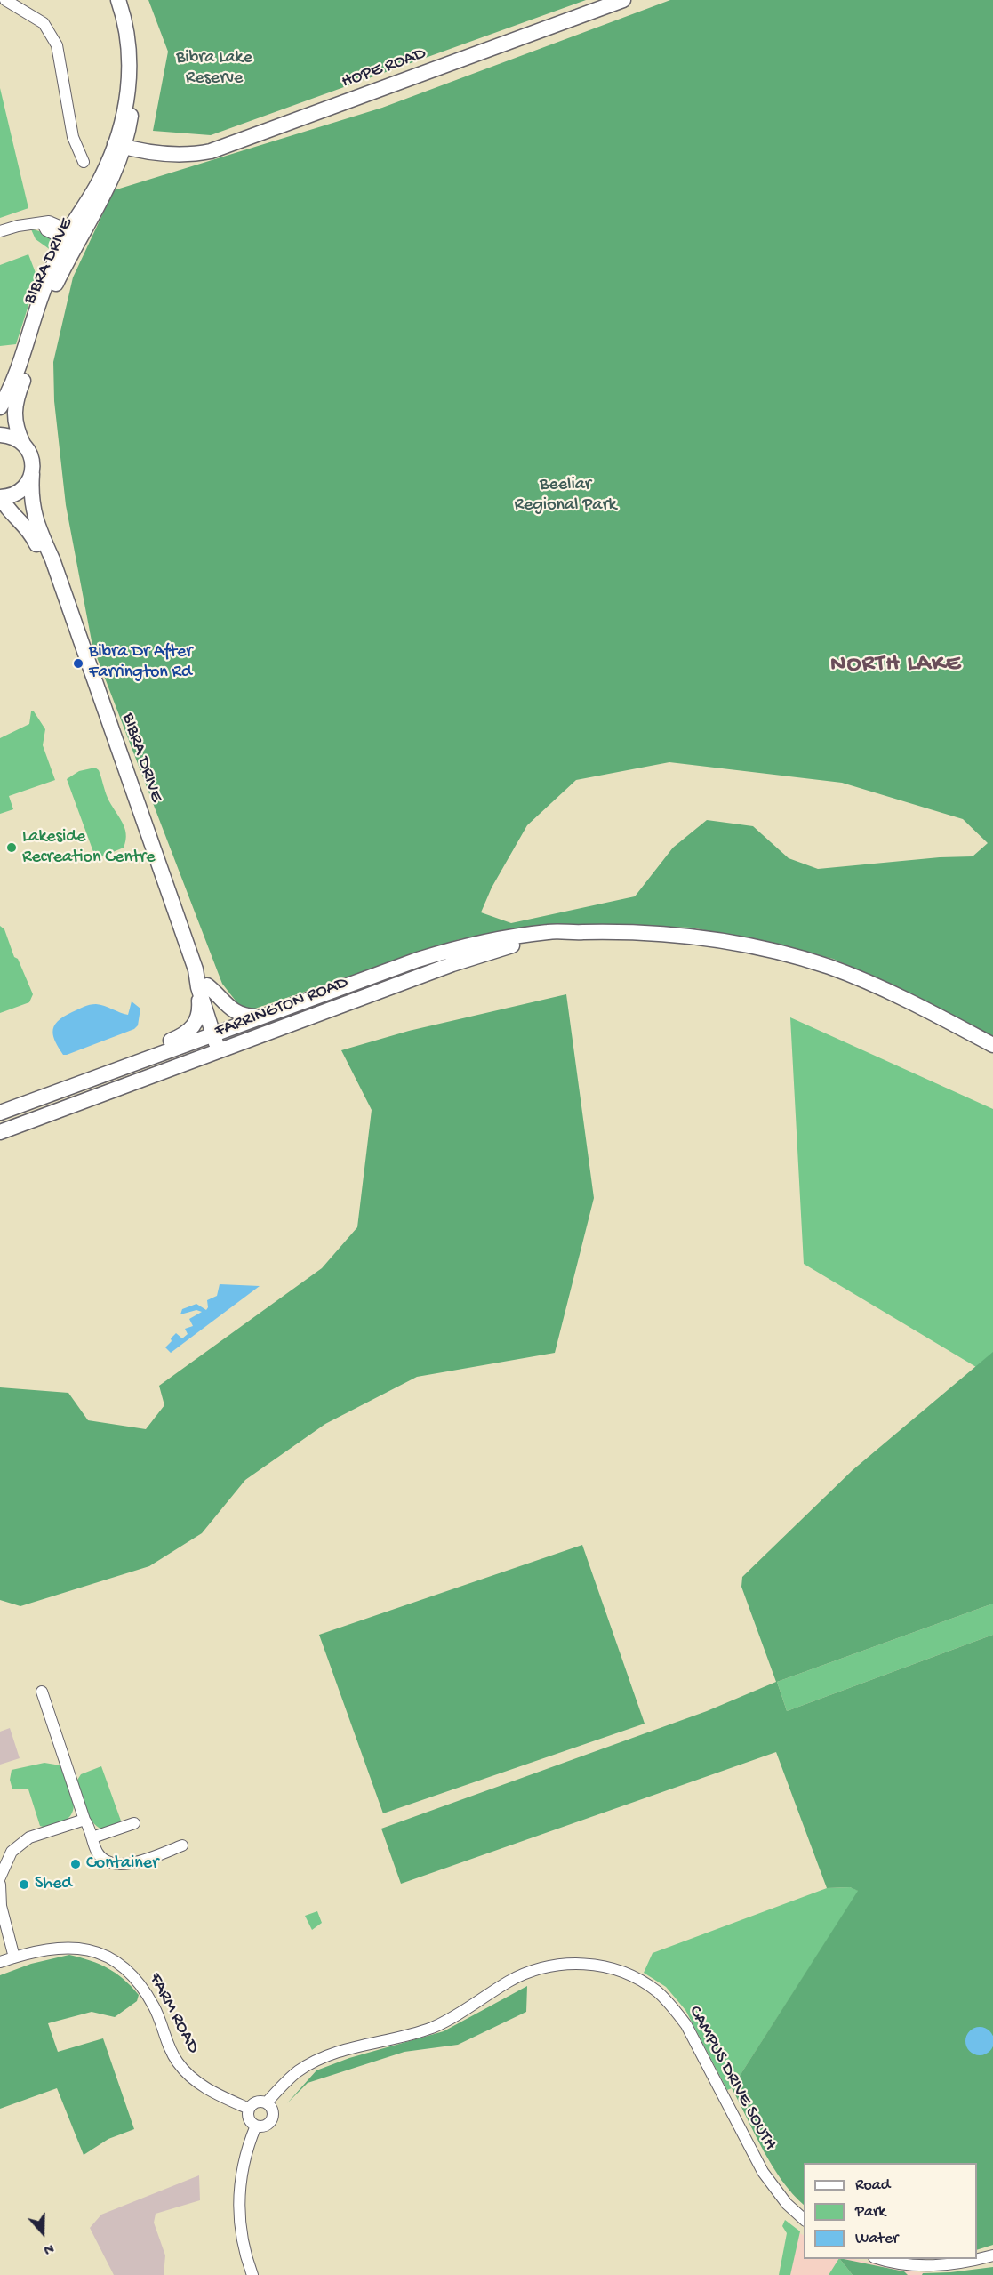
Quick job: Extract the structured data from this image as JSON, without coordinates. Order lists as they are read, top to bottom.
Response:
{
  "streets": {
    "street": [
      "HOPE ROAD",
      "BIBRA DRIVE",
      "FARRINGTON ROAD",
      "FARM ROAD",
      "CAMPUS DRIVE SOUTH"
    ]
  },
  "crossings": [
    ["HOPE ROAD", "BIBRA DRIVE"],
    ["BIBRA DRIVE", "FARRINGTON ROAD"],
    ["FARM ROAD", "CAMPUS DRIVE SOUTH"]
  ],
  "districts": ["NORTH LAKE"],
  "parks": ["Bibra Lake Reserve", "Beeliar Regional Park"],
  "places": [
    "Bibra Dr After Farrington Rd",
    "Lakeside Recreation Centre",
    "Container",
    "Shed"
  ],
  "legend": ["Road", "Park", "Water"],
  "north": "bottom"
}
